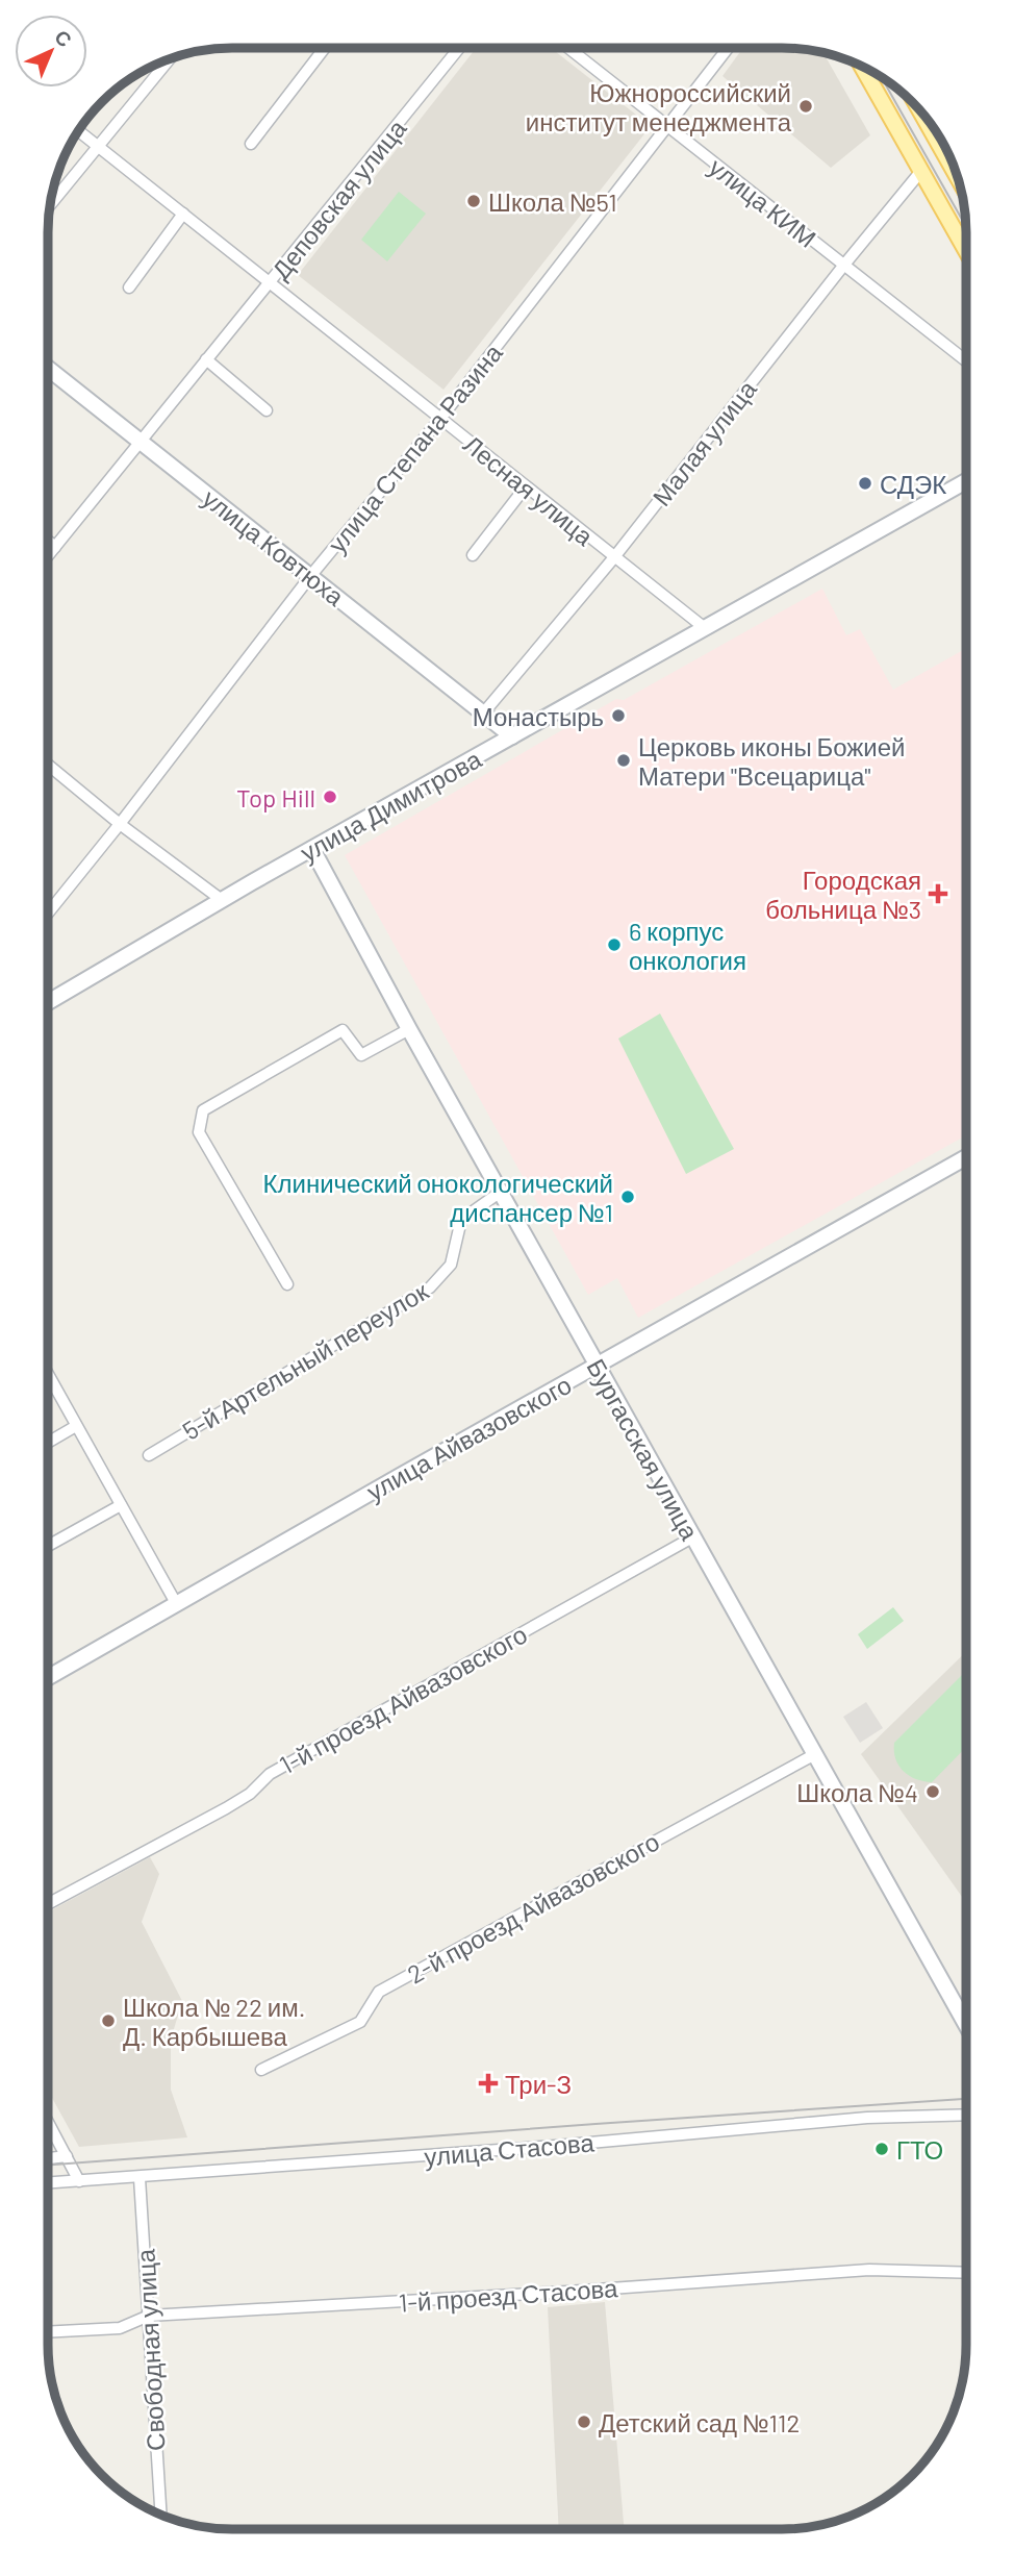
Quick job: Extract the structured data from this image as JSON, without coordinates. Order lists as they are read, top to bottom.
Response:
{
  "streets": {
    "street": [
      "Деповская улица",
      "улица КИМ",
      "Малая улица",
      "улица Степана Разина",
      "Лесная улица",
      "улица Ковтюха",
      "улица Димитрова",
      "5-й Артельный переулок",
      "улица Айвазовского",
      "Бургасская улица",
      "1-й проезд Айвазовского",
      "2-й проезд Айвазовского",
      "улица Стасова",
      "1-й проезд Стасова",
      "Свободная улица"
    ]
  },
  "crossings": [
    ["Деповская улица", "Лесная улица"],
    ["Деповская улица", "улица Ковтюха"],
    ["улица КИМ", "Малая улица"],
    ["улица КИМ", "улица Степана Разина"],
    ["Малая улица", "Лесная улица"],
    ["Малая улица", "улица Ковтюха"],
    ["улица Степана Разина", "Лесная улица"],
    ["улица Степана Разина", "улица Ковтюха"],
    ["Лесная улица", "улица Димитрова"],
    ["улица Ковтюха", "улица Димитрова"],
    ["улица Димитрова", "Бургасская улица"],
    ["5-й Артельный переулок", "Бургасская улица"],
    ["улица Айвазовского", "Бургасская улица"],
    ["Бургасская улица", "1-й проезд Айвазовского"],
    ["Бургасская улица", "2-й проезд Айвазовского"],
    ["улица Стасова", "Свободная улица"],
    ["1-й проезд Стасова", "Свободная улица"]
  ],
  "places": {
    "other": [
      "Южнороссийский институт менеджмента",
      "Школа №51",
      "СДЭК",
      "Монастырь",
      "Церковь иконы Божией Матери \"Всецарица\"",
      "Top Hill",
      "6 корпус онкология",
      "Клинический онокологический диспансер №1",
      "Школа №4",
      "Школа № 22 им. Д. Карбышева",
      "ГТО",
      "Детский сад №112"
    ],
    "health": ["Городская больница №3", "Три-З"]
  },
  "north": "top right"
}
